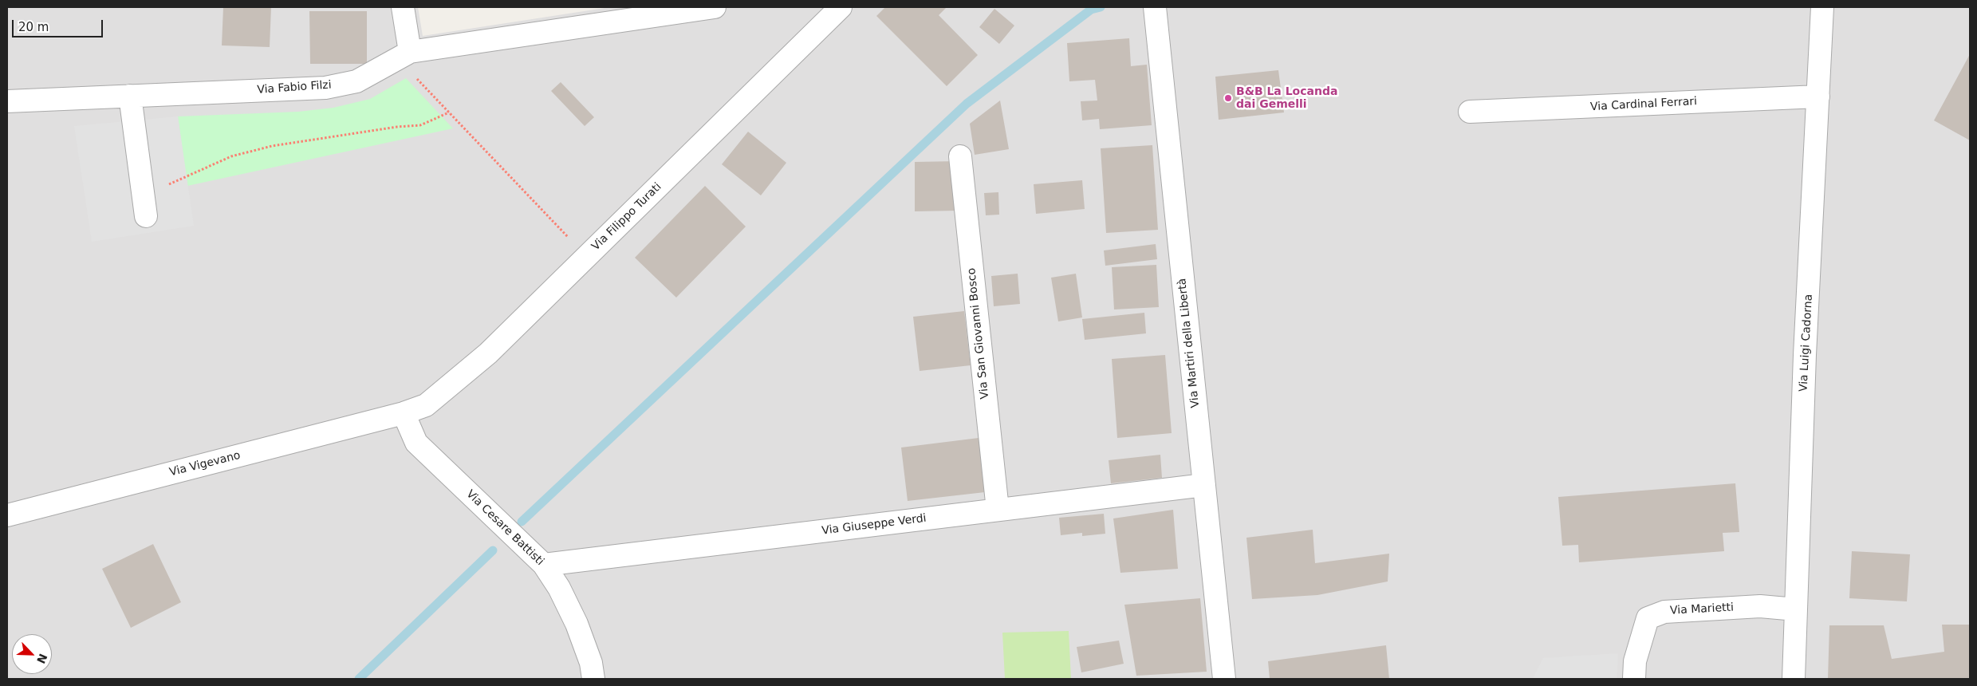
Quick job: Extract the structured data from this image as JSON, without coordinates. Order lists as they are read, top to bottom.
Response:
{
  "streets": {
    "street": [
      "Via Fabio Filzi",
      "Via Cardinal Ferrari",
      "Via Filippo Turati",
      "Via San Giovanni Bosco",
      "Via Martiri della Libertà",
      "Via Luigi Cadorna",
      "Via Vigevano",
      "Via Giuseppe Verdi",
      "Via Cesare Battisti",
      "Via Marietti"
    ]
  },
  "crossings": [
    ["Via Cardinal Ferrari", "Via Luigi Cadorna"],
    ["Via Filippo Turati", "Via Vigevano"],
    ["Via Filippo Turati", "Via Cesare Battisti"],
    ["Via San Giovanni Bosco", "Via Giuseppe Verdi"],
    ["Via Martiri della Libertà", "Via Giuseppe Verdi"],
    ["Via Luigi Cadorna", "Via Marietti"],
    ["Via Vigevano", "Via Cesare Battisti"],
    ["Via Giuseppe Verdi", "Via Cesare Battisti"]
  ],
  "places": ["B&B La Locanda dai Gemelli"],
  "scale_bar": "20 m",
  "north": "bottom right"
}
